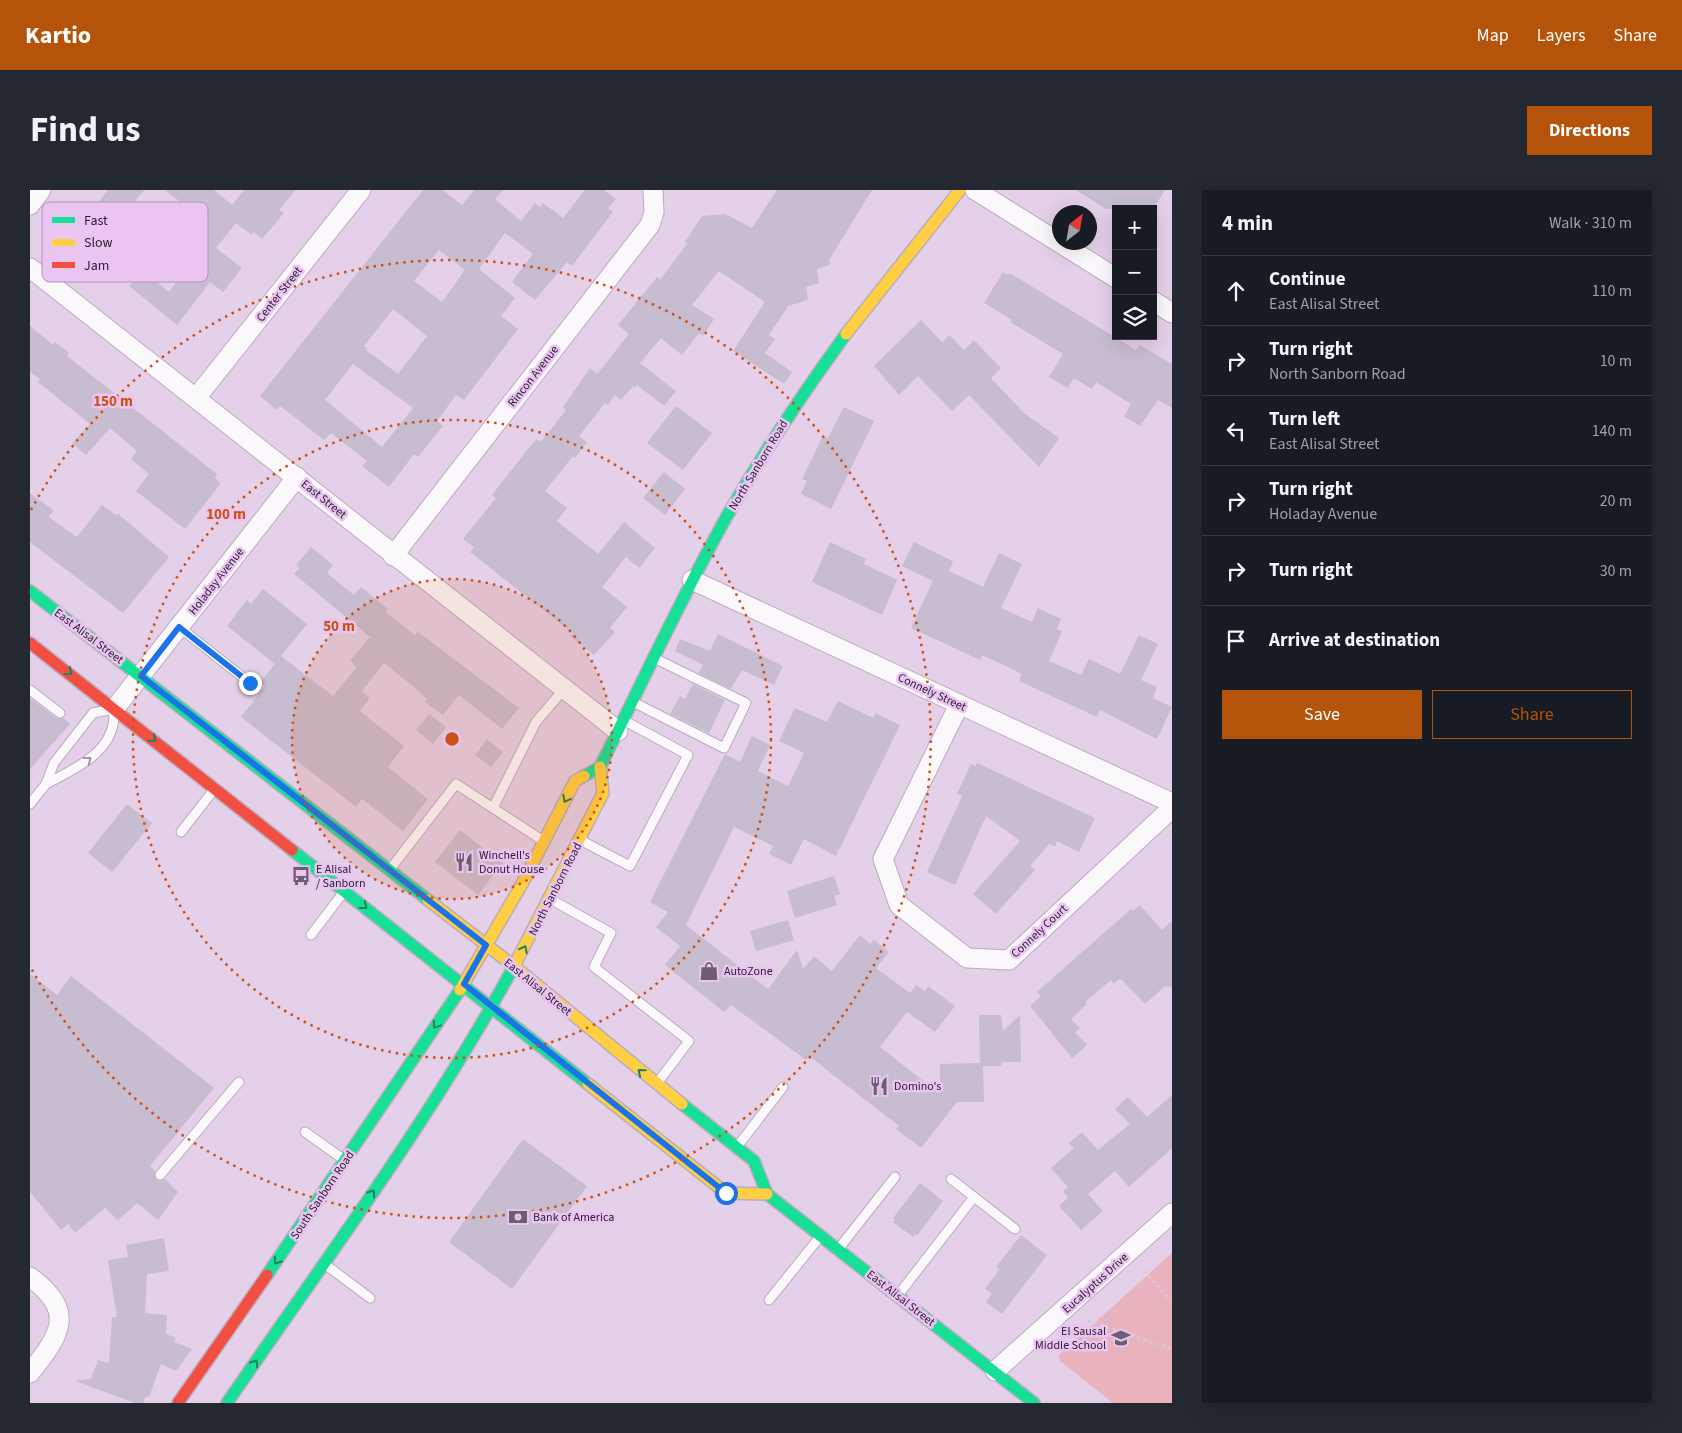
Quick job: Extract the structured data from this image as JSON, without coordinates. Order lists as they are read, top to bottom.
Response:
{
  "streets": {
    "main road": ["North Sanborn Road", "East Alisal Street", "South Sanborn Road"],
    "street": [
      "Center Street",
      "Rincon Avenue",
      "East Street",
      "Holaday Avenue",
      "Connely Street",
      "Connely Court",
      "Eucalyptus Drive"
    ]
  },
  "crossings": [
    ["Center Street", "East Street"],
    ["Rincon Avenue", "East Street"],
    ["North Sanborn Road", "East Street"],
    ["North Sanborn Road", "East Alisal Street"],
    ["North Sanborn Road", "Connely Street"],
    ["East Street", "Holaday Avenue"],
    ["Holaday Avenue", "East Alisal Street"],
    ["East Alisal Street", "Eucalyptus Drive"],
    ["Connely Street", "Connely Court"]
  ],
  "places": {
    "restaurant": ["Winchell's Donut House", "Domino's"],
    "bus stop": ["E Alisal / Sanborn"],
    "shop": ["AutoZone"],
    "bank": ["Bank of America"],
    "school or university": ["El Sausal Middle School"]
  },
  "legend": ["Fast", "Slow", "Jam"],
  "north": "top right",
  "page": {
    "header": "Kartio",
    "nav": ["Map", "Layers", "Share"],
    "title": "Find us",
    "buttons": [
      "Directions",
      ["Save", "Share"]
    ],
    "heading": ["4 min", "Walk · 310 m"],
    "map_buttons": ["+", "−"],
    "list": [
      ["Continue", "East Alisal Street", "110 m"],
      ["Turn right", "North Sanborn Road", "10 m"],
      ["Turn left", "East Alisal Street", "140 m"],
      ["Turn right", "Holaday Avenue", "20 m"],
      ["Turn right", "30 m"],
      "Arrive at destination"
    ]
  },
  "rings": ["150 m", "100 m", "50 m"]
}
